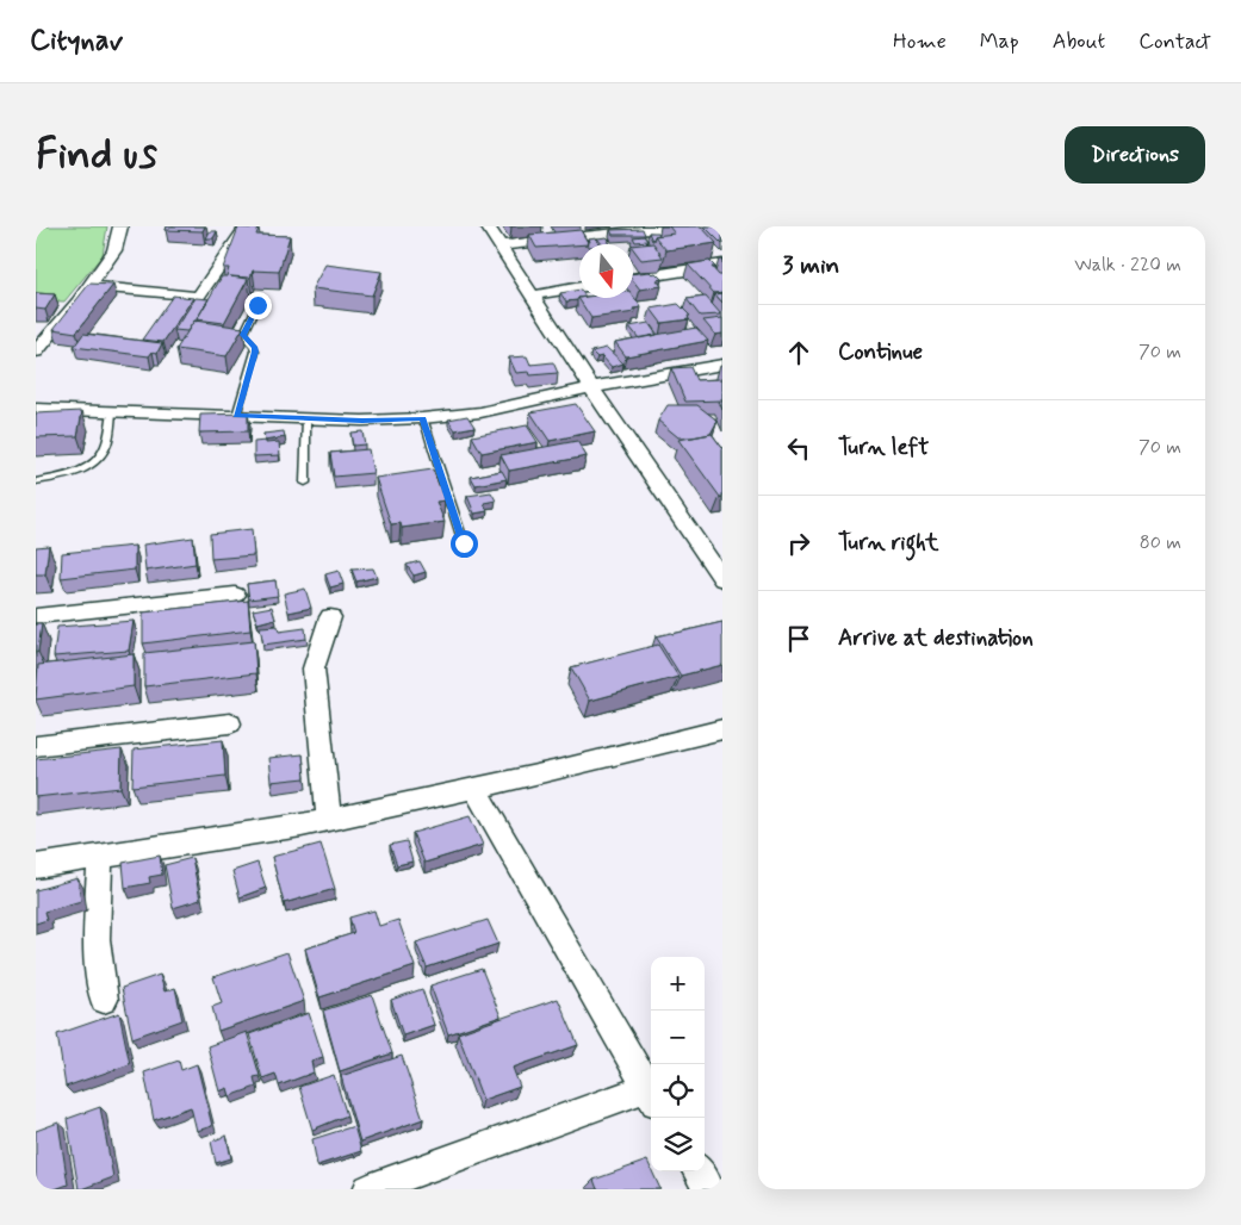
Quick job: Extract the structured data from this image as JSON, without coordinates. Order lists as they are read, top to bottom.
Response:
{
  "north": "bottom",
  "page": {
    "header": "Citynav",
    "nav": [
      "Home",
      "Map",
      "About",
      "Contact"
    ],
    "buttons": "Directions",
    "title": "Find us",
    "heading": ["3 min", "Walk · 220 m"],
    "list": [
      ["Continue", "70 m"],
      ["Turn left", "70 m"],
      ["Turn right", "80 m"],
      "Arrive at destination"
    ],
    "map_buttons": ["+", "−"]
  }
}
